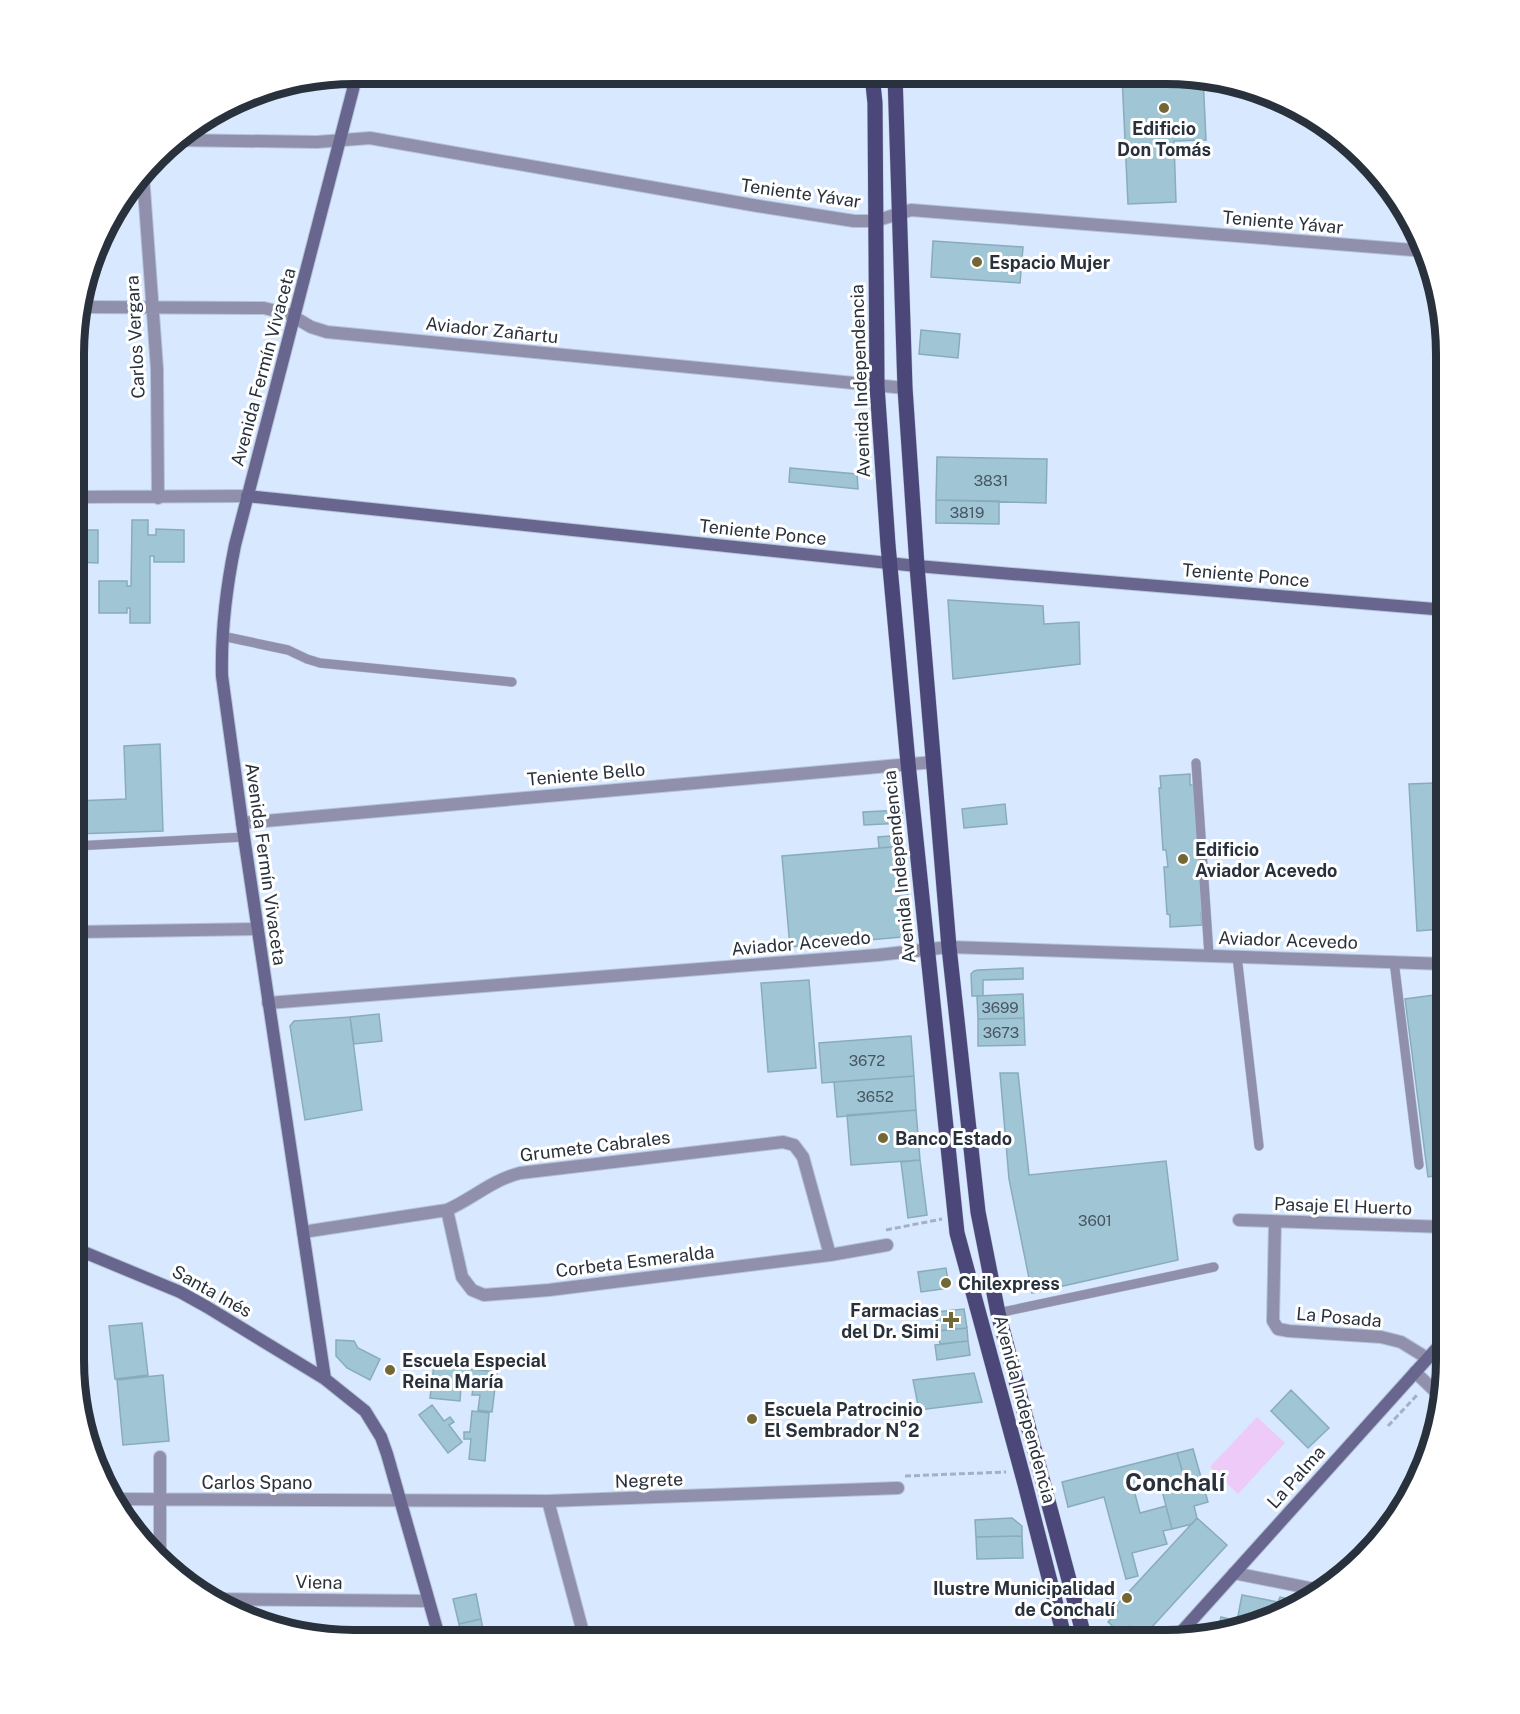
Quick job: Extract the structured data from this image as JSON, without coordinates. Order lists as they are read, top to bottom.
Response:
{
  "streets": {
    "main road": [
      "Avenida Fermín Vivaceta",
      "Avenida Independencia",
      "Teniente Ponce",
      "Santa Inés",
      "La Palma"
    ],
    "street": [
      "Teniente Yávar",
      "Aviador Zañartu",
      "Carlos Vergara",
      "Teniente Bello",
      "Aviador Acevedo",
      "Grumete Cabrales",
      "Pasaje El Huerto",
      "Corbeta Esmeralda",
      "La Posada",
      "Negrete",
      "Carlos Spano",
      "Viena"
    ]
  },
  "crossings": [
    ["Teniente Yávar", "Avenida Fermín Vivaceta"],
    ["Teniente Yávar", "Avenida Independencia"],
    ["Aviador Zañartu", "Carlos Vergara"],
    ["Aviador Zañartu", "Avenida Fermín Vivaceta"],
    ["Aviador Zañartu", "Avenida Independencia"],
    ["Carlos Vergara", "Teniente Ponce"],
    ["Avenida Fermín Vivaceta", "Teniente Ponce"],
    ["Avenida Fermín Vivaceta", "Teniente Bello"],
    ["Avenida Fermín Vivaceta", "Aviador Acevedo"],
    ["Avenida Fermín Vivaceta", "Grumete Cabrales"],
    ["Avenida Fermín Vivaceta", "Santa Inés"],
    ["Avenida Independencia", "Teniente Ponce"],
    ["Avenida Independencia", "Teniente Bello"],
    ["Avenida Independencia", "Aviador Acevedo"],
    ["Grumete Cabrales", "Corbeta Esmeralda"],
    ["Pasaje El Huerto", "La Posada"],
    ["La Posada", "La Palma"],
    ["Negrete", "Carlos Spano"]
  ],
  "districts": ["Conchalí"],
  "places": {
    "other": [
      "Edificio Don Tomás",
      "Espacio Mujer",
      "Edificio Aviador Acevedo",
      "Banco Estado",
      "Chilexpress",
      "Escuela Especial Reina María",
      "Escuela Patrocinio El Sembrador N°2",
      "Ilustre Municipalidad de Conchalí"
    ],
    "health": ["Farmacias del Dr. Simi"]
  },
  "house_numbers": [
    "3831",
    "3819",
    "3699",
    "3673",
    "3672",
    "3652",
    "3601"
  ]
}
